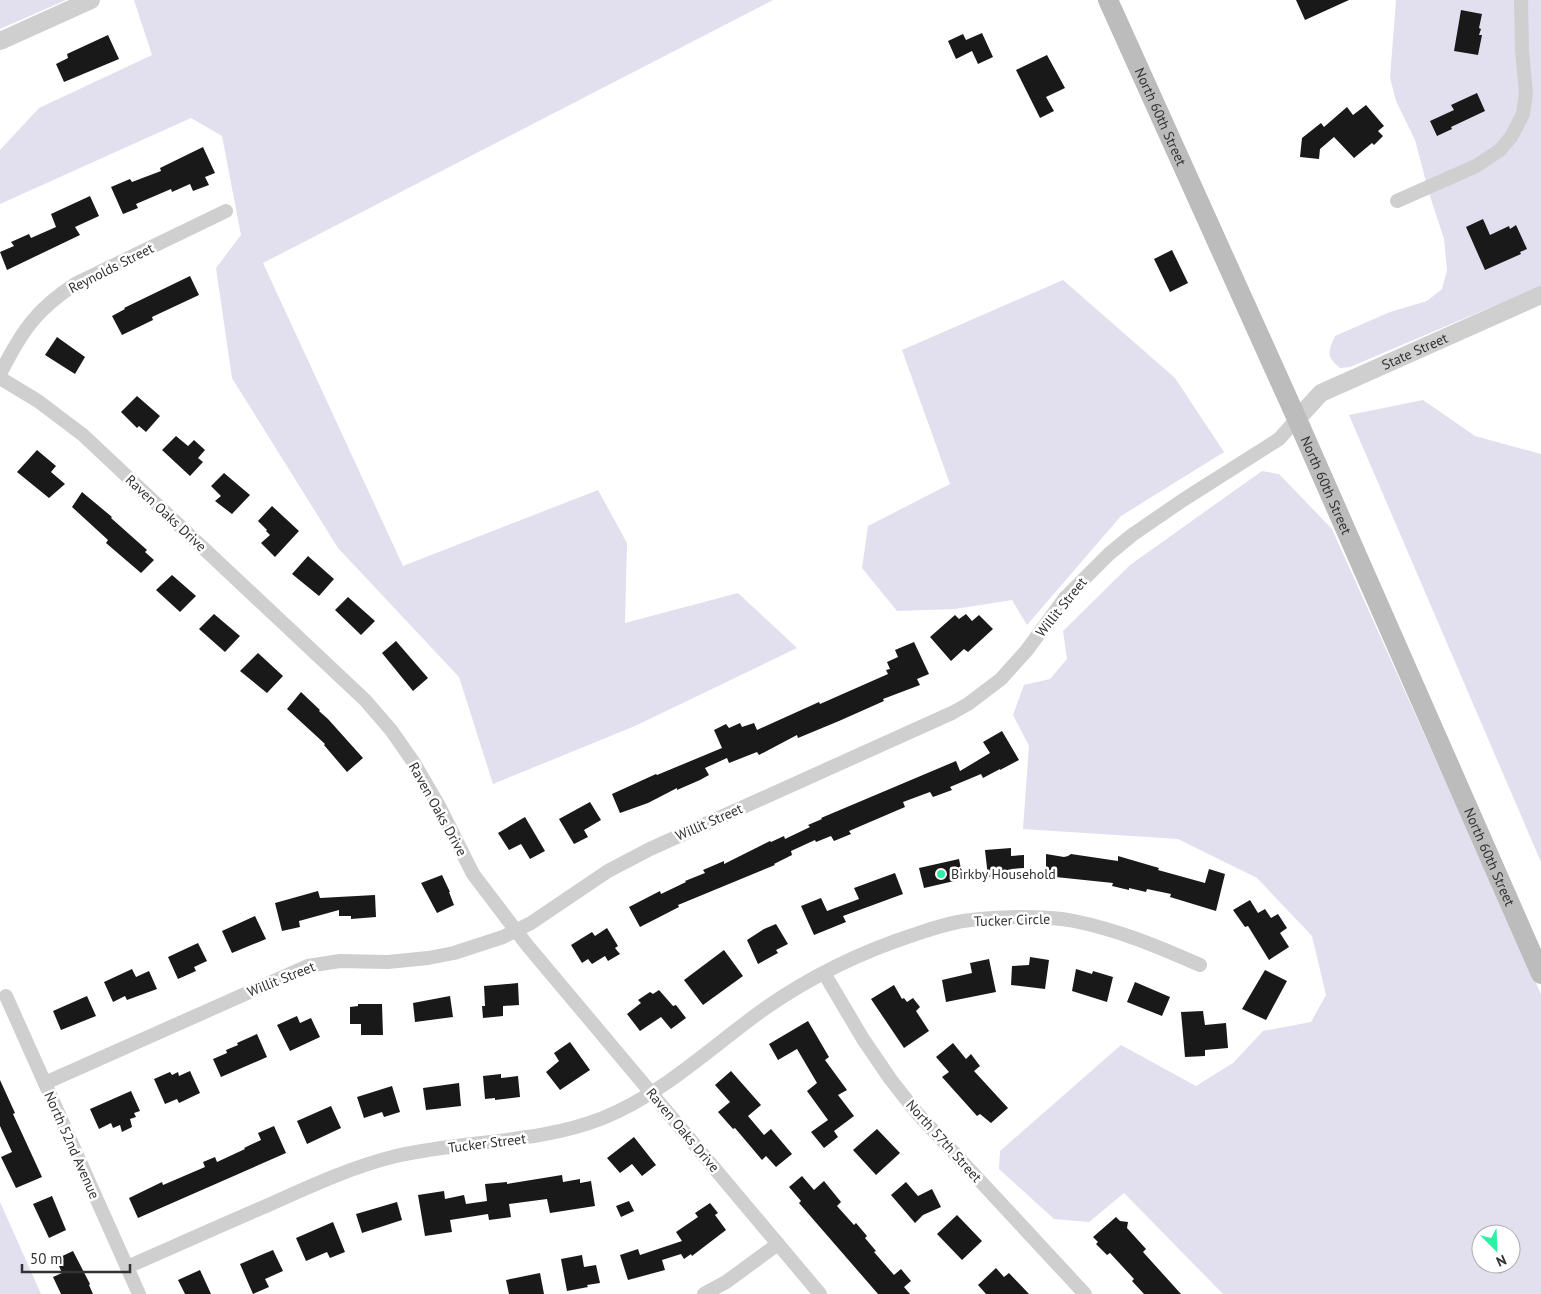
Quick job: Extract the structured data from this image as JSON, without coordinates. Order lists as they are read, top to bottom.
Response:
{
  "streets": {
    "main road": ["North 60th Street"],
    "street": [
      "Reynolds Street",
      "State Street",
      "Raven Oaks Drive",
      "Willit Street",
      "Tucker Circle",
      "North 57th Street",
      "Tucker Street",
      "North 52nd Avenue"
    ]
  },
  "crossings": [
    ["North 60th Street", "State Street"],
    ["North 60th Street", "Willit Street"],
    ["State Street", "Willit Street"],
    ["Raven Oaks Drive", "Willit Street"],
    ["Raven Oaks Drive", "Tucker Street"],
    ["Willit Street", "North 52nd Avenue"],
    ["Tucker Circle", "North 57th Street"],
    ["Tucker Circle", "Tucker Street"],
    ["North 57th Street", "Tucker Street"],
    ["Tucker Street", "North 52nd Avenue"]
  ],
  "places": ["Birkby Household"],
  "scale_bar": "50 m",
  "north": "bottom right"
}
